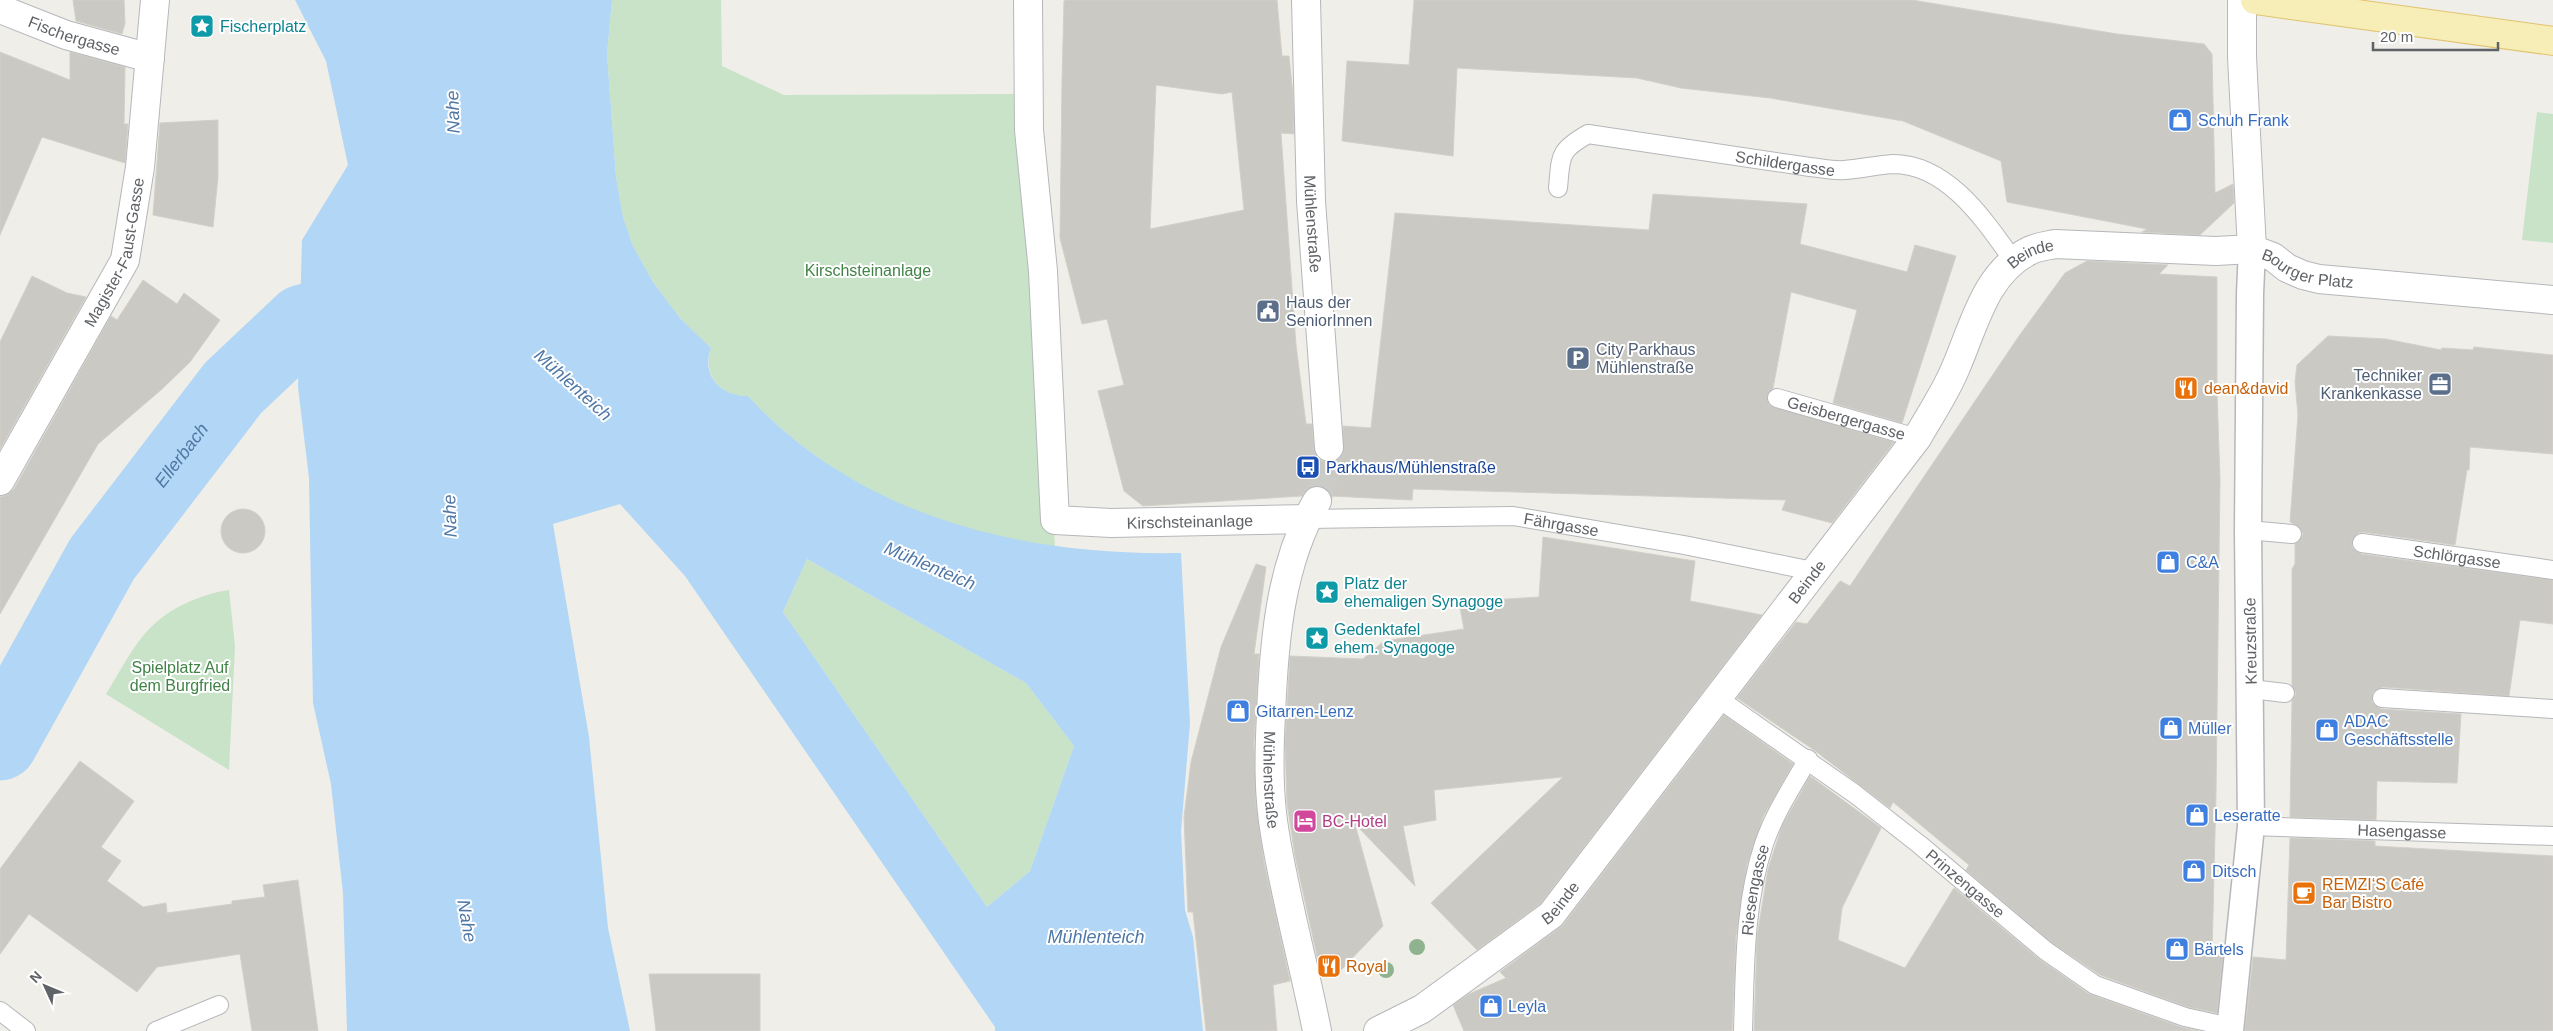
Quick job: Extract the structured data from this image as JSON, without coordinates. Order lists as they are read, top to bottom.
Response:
{
  "streets": {
    "street": [
      "Fischergasse",
      "Mühlenstraße",
      "Magister-Faust-Gasse",
      "Beinde",
      "Bourger Platz",
      "Kirschsteinanlage",
      "Kreuzstraße"
    ],
    "lane": [
      "Schildergasse",
      "Geisbergergasse",
      "Fährgasse",
      "Schlörgasse",
      "Hasengasse",
      "Prinzengasse",
      "Riesengasse"
    ]
  },
  "crossings": [
    ["Fischergasse", "Magister-Faust-Gasse"],
    ["Schildergasse", "Beinde"],
    ["Mühlenstraße", "Kirschsteinanlage"],
    ["Mühlenstraße", "Fährgasse"],
    ["Beinde", "Bourger Platz"],
    ["Beinde", "Geisbergergasse"],
    ["Beinde", "Fährgasse"],
    ["Beinde", "Kreuzstraße"],
    ["Beinde", "Prinzengasse"],
    ["Bourger Platz", "Kreuzstraße"],
    ["Kirschsteinanlage", "Fährgasse"],
    ["Kreuzstraße", "Hasengasse"],
    ["Kreuzstraße", "Prinzengasse"],
    ["Prinzengasse", "Riesengasse"]
  ],
  "water": ["Nahe", "Mühlenteich", "Ellerbach"],
  "parks": ["Kirschsteinanlage", "Spielplatz Auf dem Burgfried"],
  "places": {
    "place": ["Fischerplatz", "Platz der ehemaligen Synagoge", "Gedenktafel ehem. Synagoge"],
    "shop": [
      "Schuh Frank",
      "C&A",
      "Gitarren-Lenz",
      "Müller",
      "ADAC Geschäftsstelle",
      "Leseratte",
      "Ditsch",
      "Bärtels",
      "Leyla"
    ],
    "public building": ["Haus der SeniorInnen"],
    "parking": ["City Parkhaus Mühlenstraße"],
    "office": ["Techniker Krankenkasse"],
    "restaurant": ["dean&david", "Royal"],
    "bus stop": ["Parkhaus/Mühlenstraße"],
    "hotel": ["BC-Hotel"],
    "cafe": ["REMZI‘S Café Bar Bistro"]
  },
  "scale_bar": "20 m",
  "north": "top left"
}
